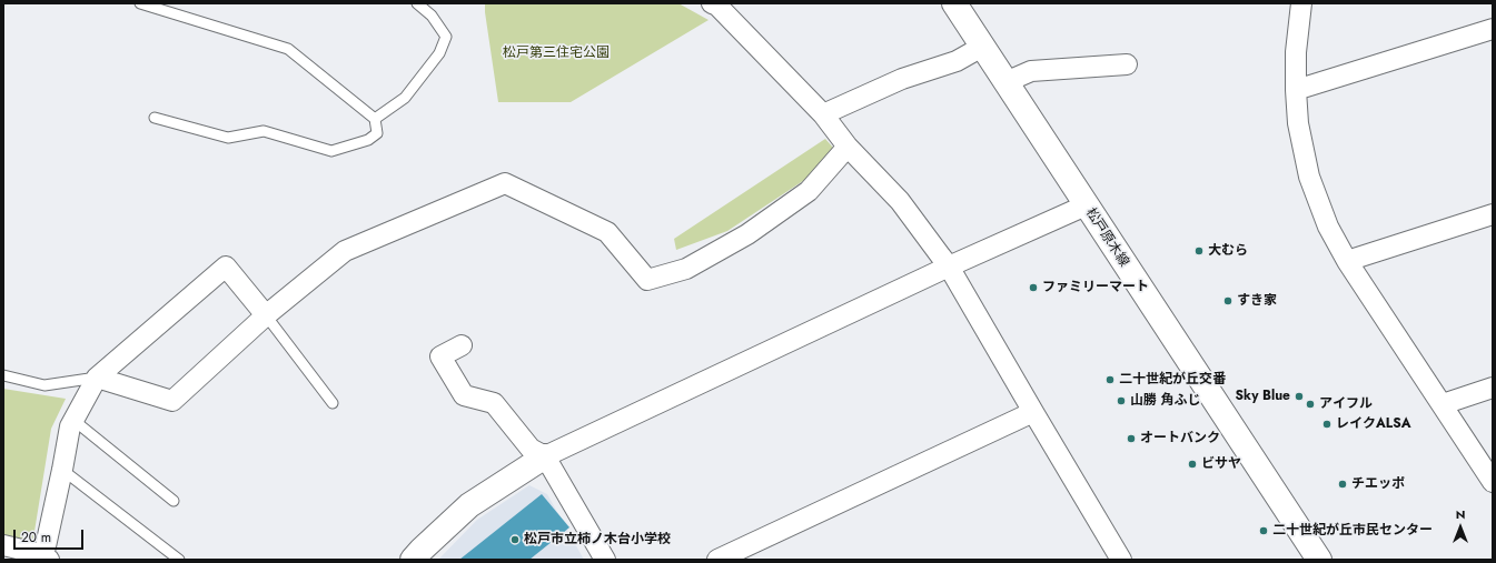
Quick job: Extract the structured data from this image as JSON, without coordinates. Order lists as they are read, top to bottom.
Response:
{
  "streets": {
    "main road": ["松戸原木線"]
  },
  "parks": ["松戸第三住宅公園"],
  "places": [
    "大むら",
    "ファミリーマート",
    "すき家",
    "二十世紀が丘交番",
    "Sky Blue",
    "山勝 角ふじ",
    "アイフル",
    "レイクALSA",
    "オートバンク",
    "ビサヤ",
    "チエッポ",
    "二十世紀が丘市民センター",
    "松戸市立柿ノ木台小学校"
  ],
  "scale_bar": "20 m",
  "north": "top"
}
